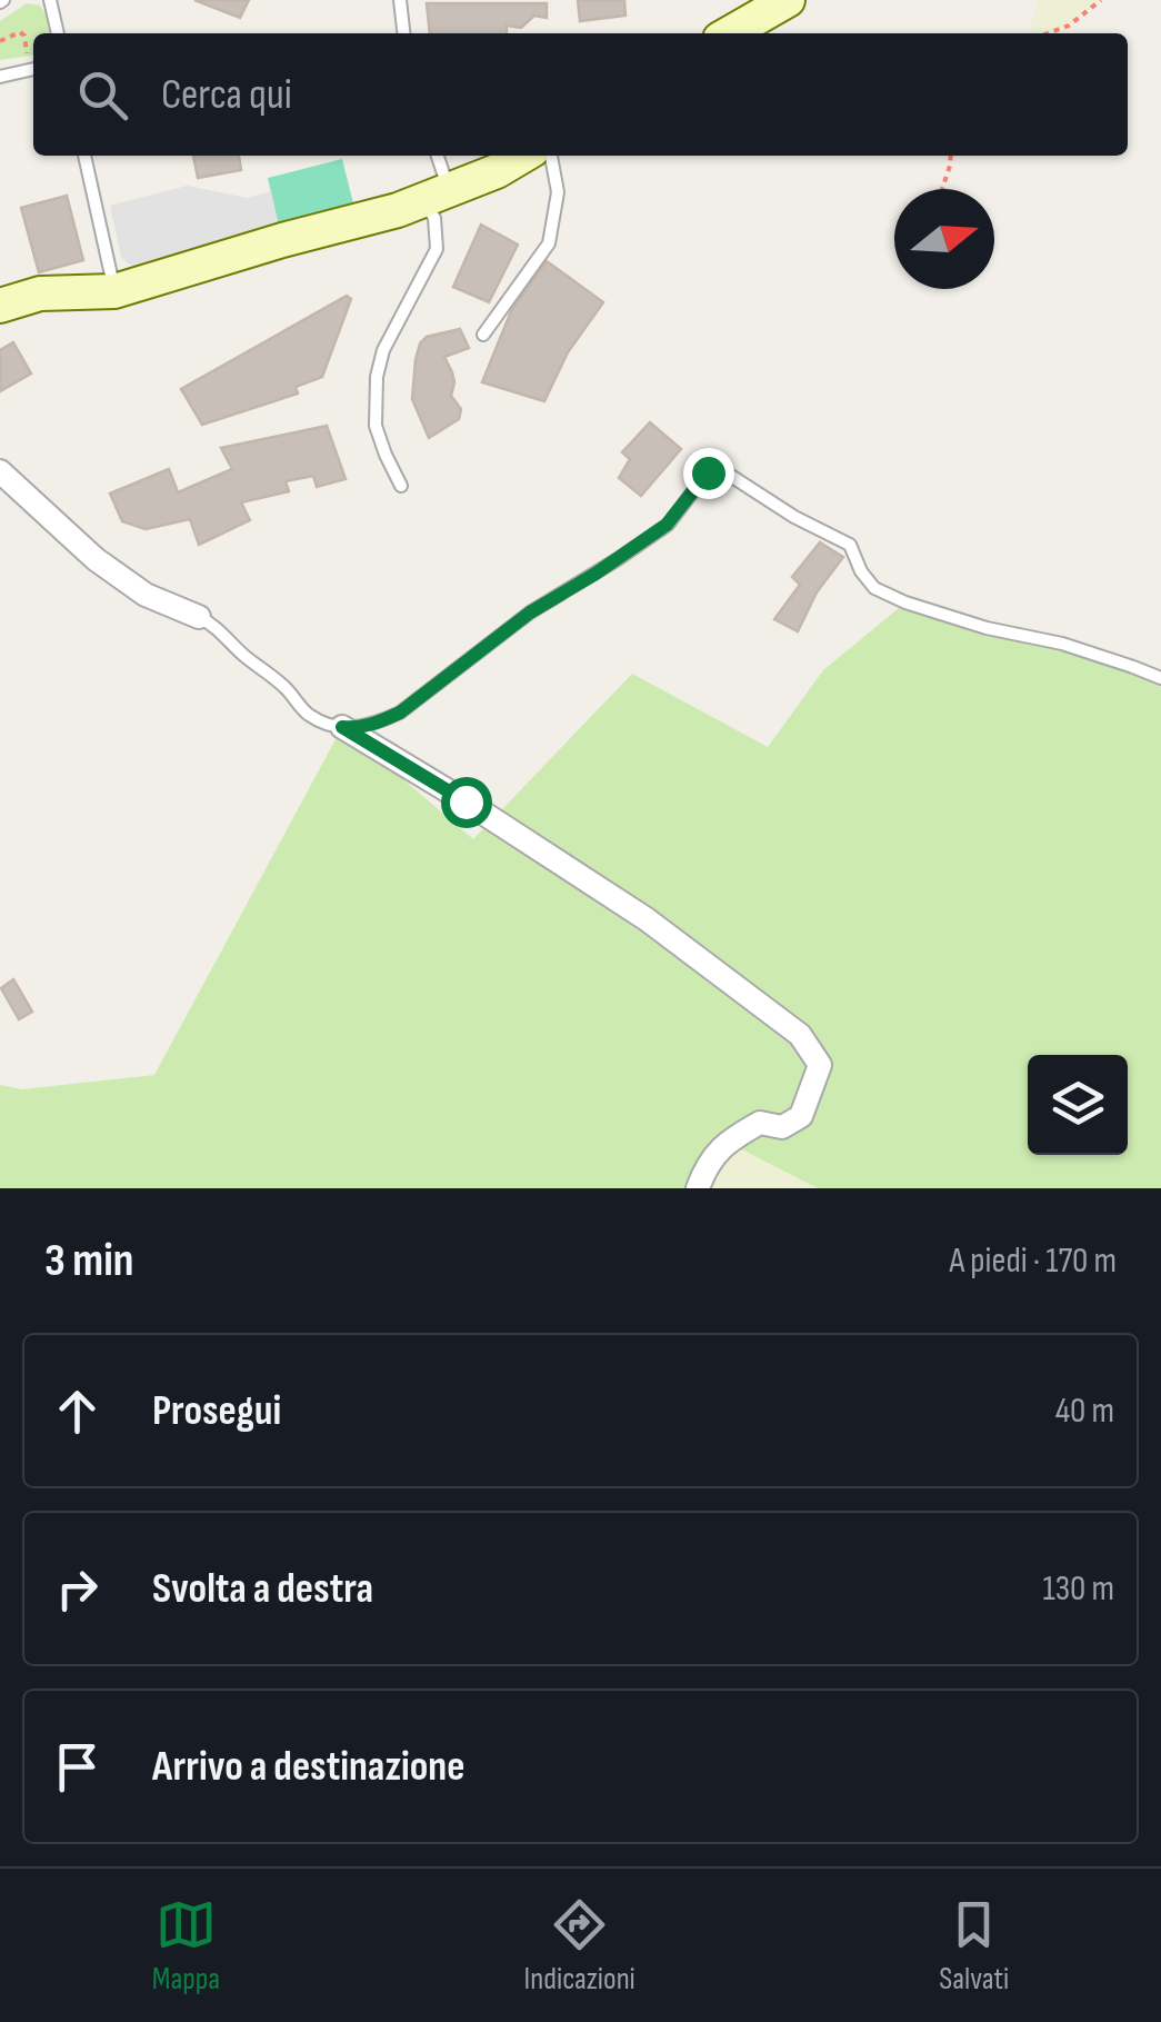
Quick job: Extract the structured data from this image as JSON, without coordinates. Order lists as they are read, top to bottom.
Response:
{
  "north": "right",
  "page": {
    "search": "Cerca qui",
    "heading": ["3 min", "A piedi · 170 m"],
    "list": [
      ["Prosegui", "40 m"],
      ["Svolta a destra", "130 m"],
      "Arrivo a destinazione"
    ],
    "nav": ["Mappa", "Indicazioni", "Salvati"]
  }
}
